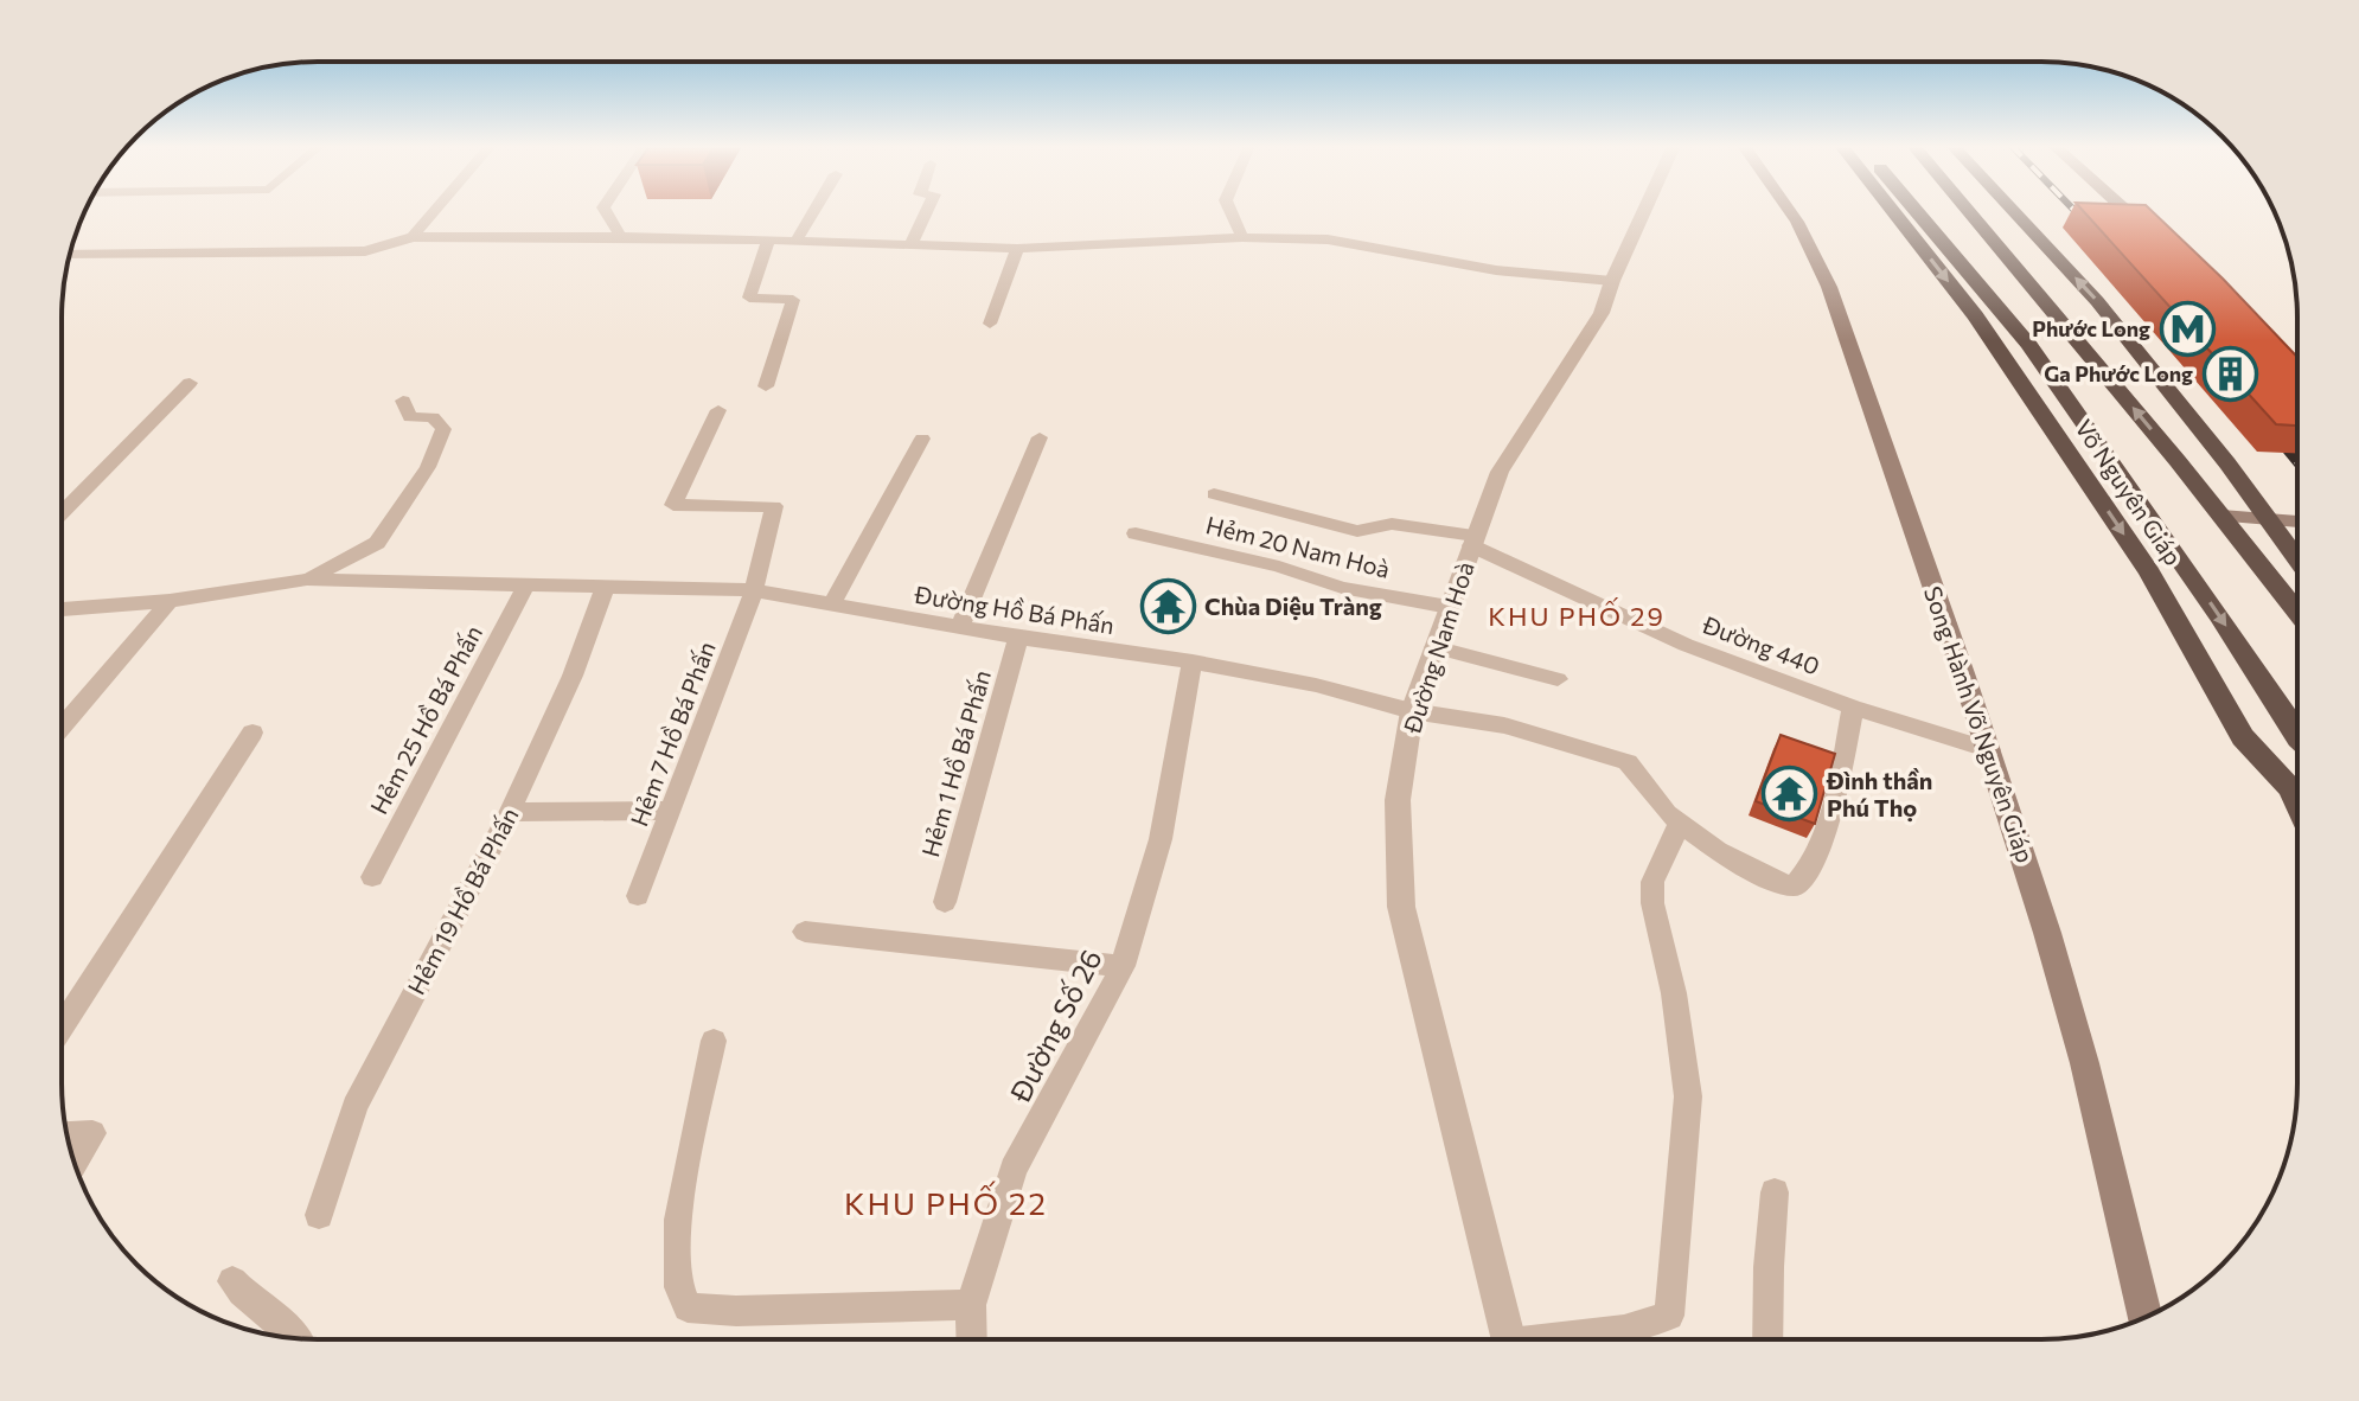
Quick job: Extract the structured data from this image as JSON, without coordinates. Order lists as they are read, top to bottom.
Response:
{
  "streets": {
    "highway": ["Võ Nguyên Giáp"],
    "main road": ["Song Hành Võ Nguyên Giáp"],
    "street": [
      "Hẻm 20 Nam Hoà",
      "Đường Hồ Bá Phấn",
      "Đường 440",
      "Đường Nam Hoà",
      "Hẻm 25 Hồ Bá Phấn",
      "Hẻm 7 Hồ Bá Phấn",
      "Hẻm 1 Hồ Bá Phấn",
      "Hẻm 19 Hồ Bá Phấn",
      "Đường Số 26"
    ]
  },
  "crossings": [
    ["Hẻm 20 Nam Hoà", "Đường Nam Hoà"],
    ["Đường Hồ Bá Phấn", "Đường 440"],
    ["Đường Hồ Bá Phấn", "Đường Nam Hoà"],
    ["Đường Hồ Bá Phấn", "Hẻm 25 Hồ Bá Phấn"],
    ["Đường Hồ Bá Phấn", "Hẻm 7 Hồ Bá Phấn"],
    ["Đường Hồ Bá Phấn", "Hẻm 1 Hồ Bá Phấn"],
    ["Đường Hồ Bá Phấn", "Hẻm 19 Hồ Bá Phấn"],
    ["Đường Hồ Bá Phấn", "Đường Số 26"],
    ["Đường 440", "Đường Nam Hoà"],
    ["Đường 440", "Song Hành Võ Nguyên Giáp"]
  ],
  "districts": ["KHU PHỐ 29", "KHU PHỐ 22"],
  "places": {
    "metro station": ["Phước Long"],
    "building": ["Ga Phước Long"],
    "temple": ["Chùa Diệu Tràng", "Đình thần Phú Thọ"]
  }
}
